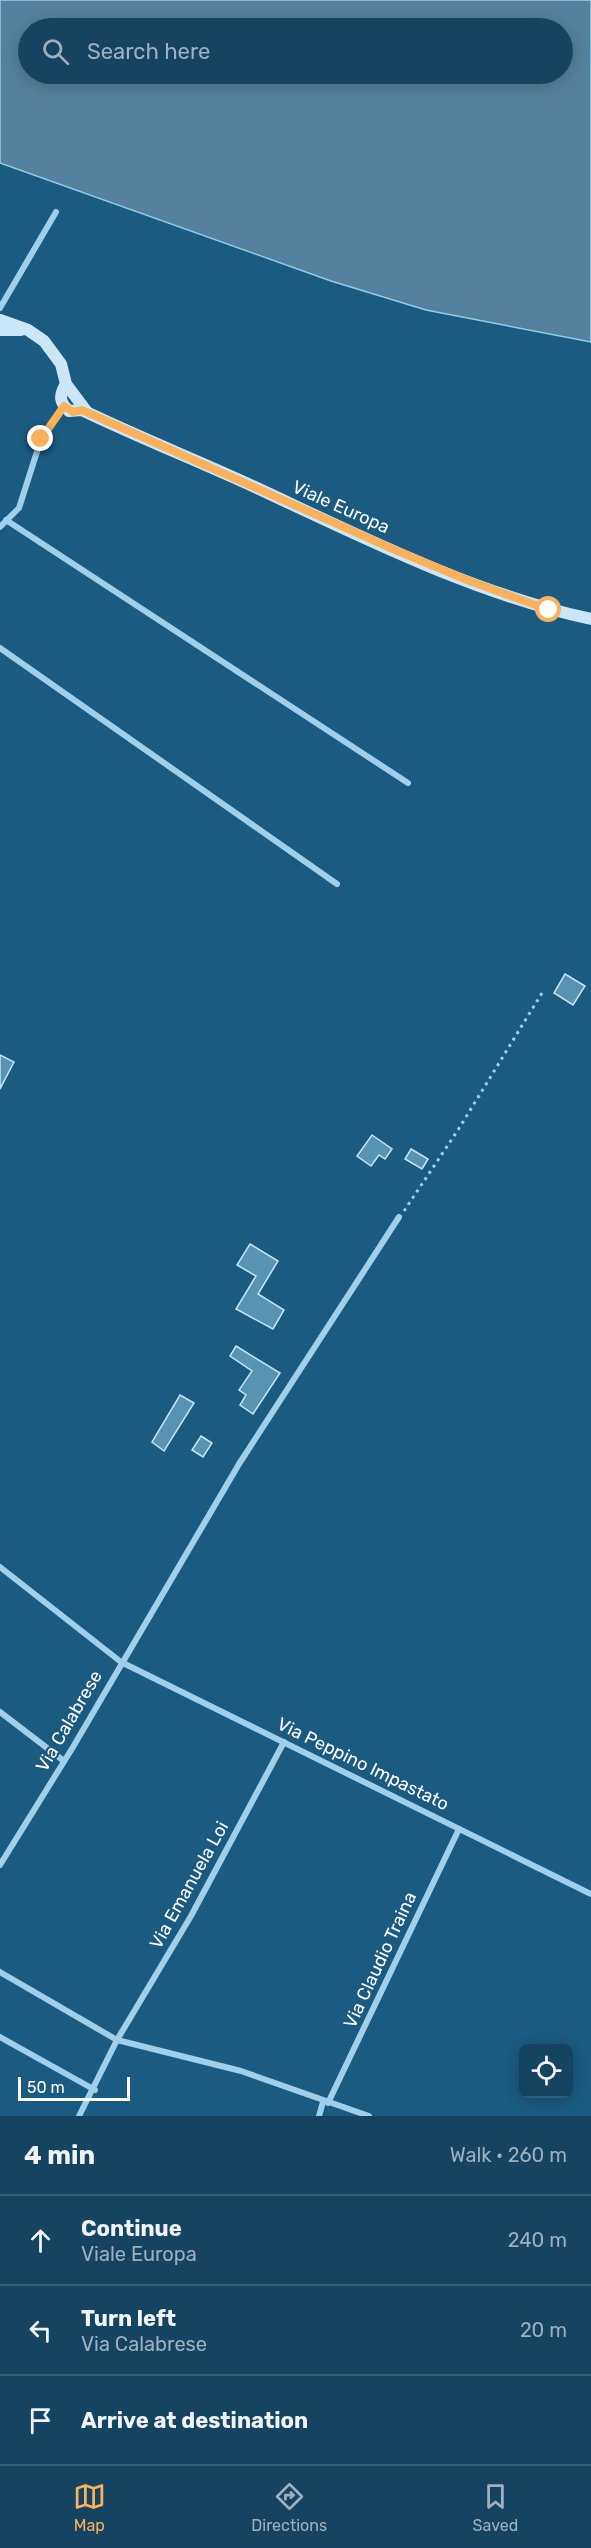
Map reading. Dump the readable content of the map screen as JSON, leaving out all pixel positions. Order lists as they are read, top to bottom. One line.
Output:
{"streets":{"street":["Viale Europa","Via Calabrese","Via Peppino Impastato","Via Emanuela Loi","Via Claudio Traina"]},"crossings":[["Via Calabrese","Via Peppino Impastato"],["Via Peppino Impastato","Via Emanuela Loi"],["Via Peppino Impastato","Via Claudio Traina"]],"scale_bar":"50 m","page":{"search":"Search here","scale":"50 m","heading":["4 min","Walk · 260 m"],"list":[["Continue","Viale Europa","240 m"],["Turn left","Via Calabrese","20 m"],"Arrive at destination"],"nav":["Map","Directions","Saved"]}}
